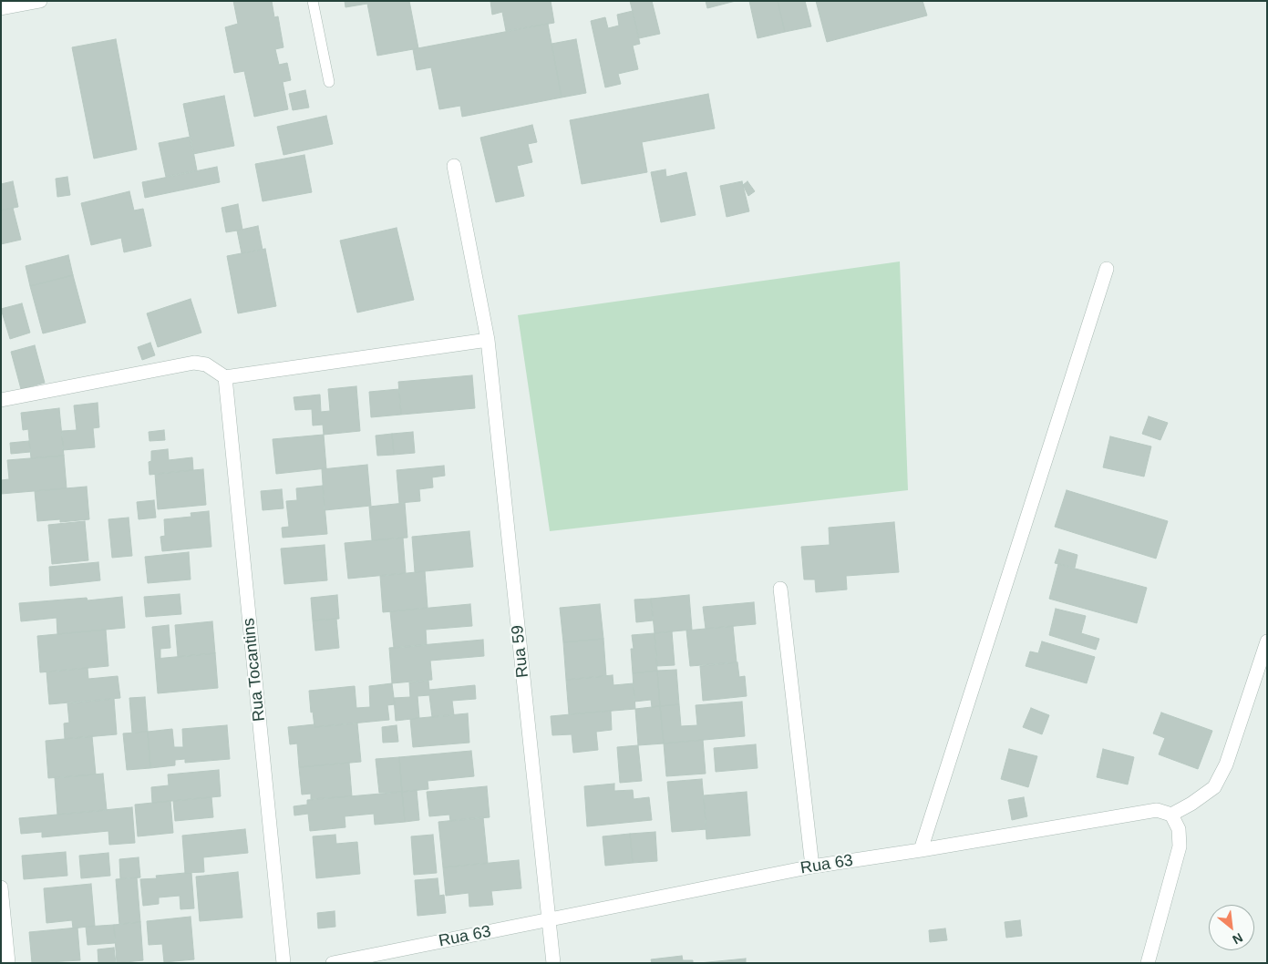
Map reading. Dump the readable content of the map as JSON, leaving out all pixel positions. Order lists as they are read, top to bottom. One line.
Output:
{"streets":{"street":["Rua 59","Rua Tocantins","Rua 63"]},"crossings":[["Rua 59","Rua 63"]],"north":"bottom right"}
